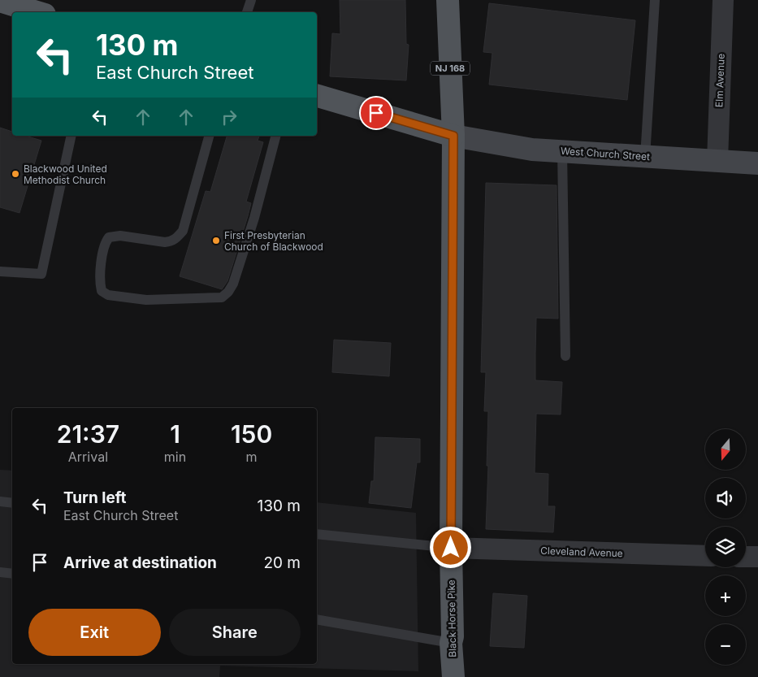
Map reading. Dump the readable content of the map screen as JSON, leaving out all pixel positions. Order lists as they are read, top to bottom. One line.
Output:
{"streets":{"main road":["NJ 168","West Church Street","Black Horse Pike"],"street":["Elm Avenue","Cleveland Avenue"]},"crossings":[["Elm Avenue","West Church Street"],["West Church Street","Black Horse Pike"],["Cleveland Avenue","Black Horse Pike"]],"places":["Blackwood United Methodist Church","First Presbyterian Church of Blackwood"],"north":"bottom","page":{"turn":["130 m","East Church Street"],"eta":["21:37","Arrival","1","min","150","m"],"map_buttons":["+","−"],"list":[{"name":"Turn left","note":"East Church Street","value":"130 m"},{"name":"Arrive at destination","value":"20 m"}],"buttons":["Exit","Share"]}}
